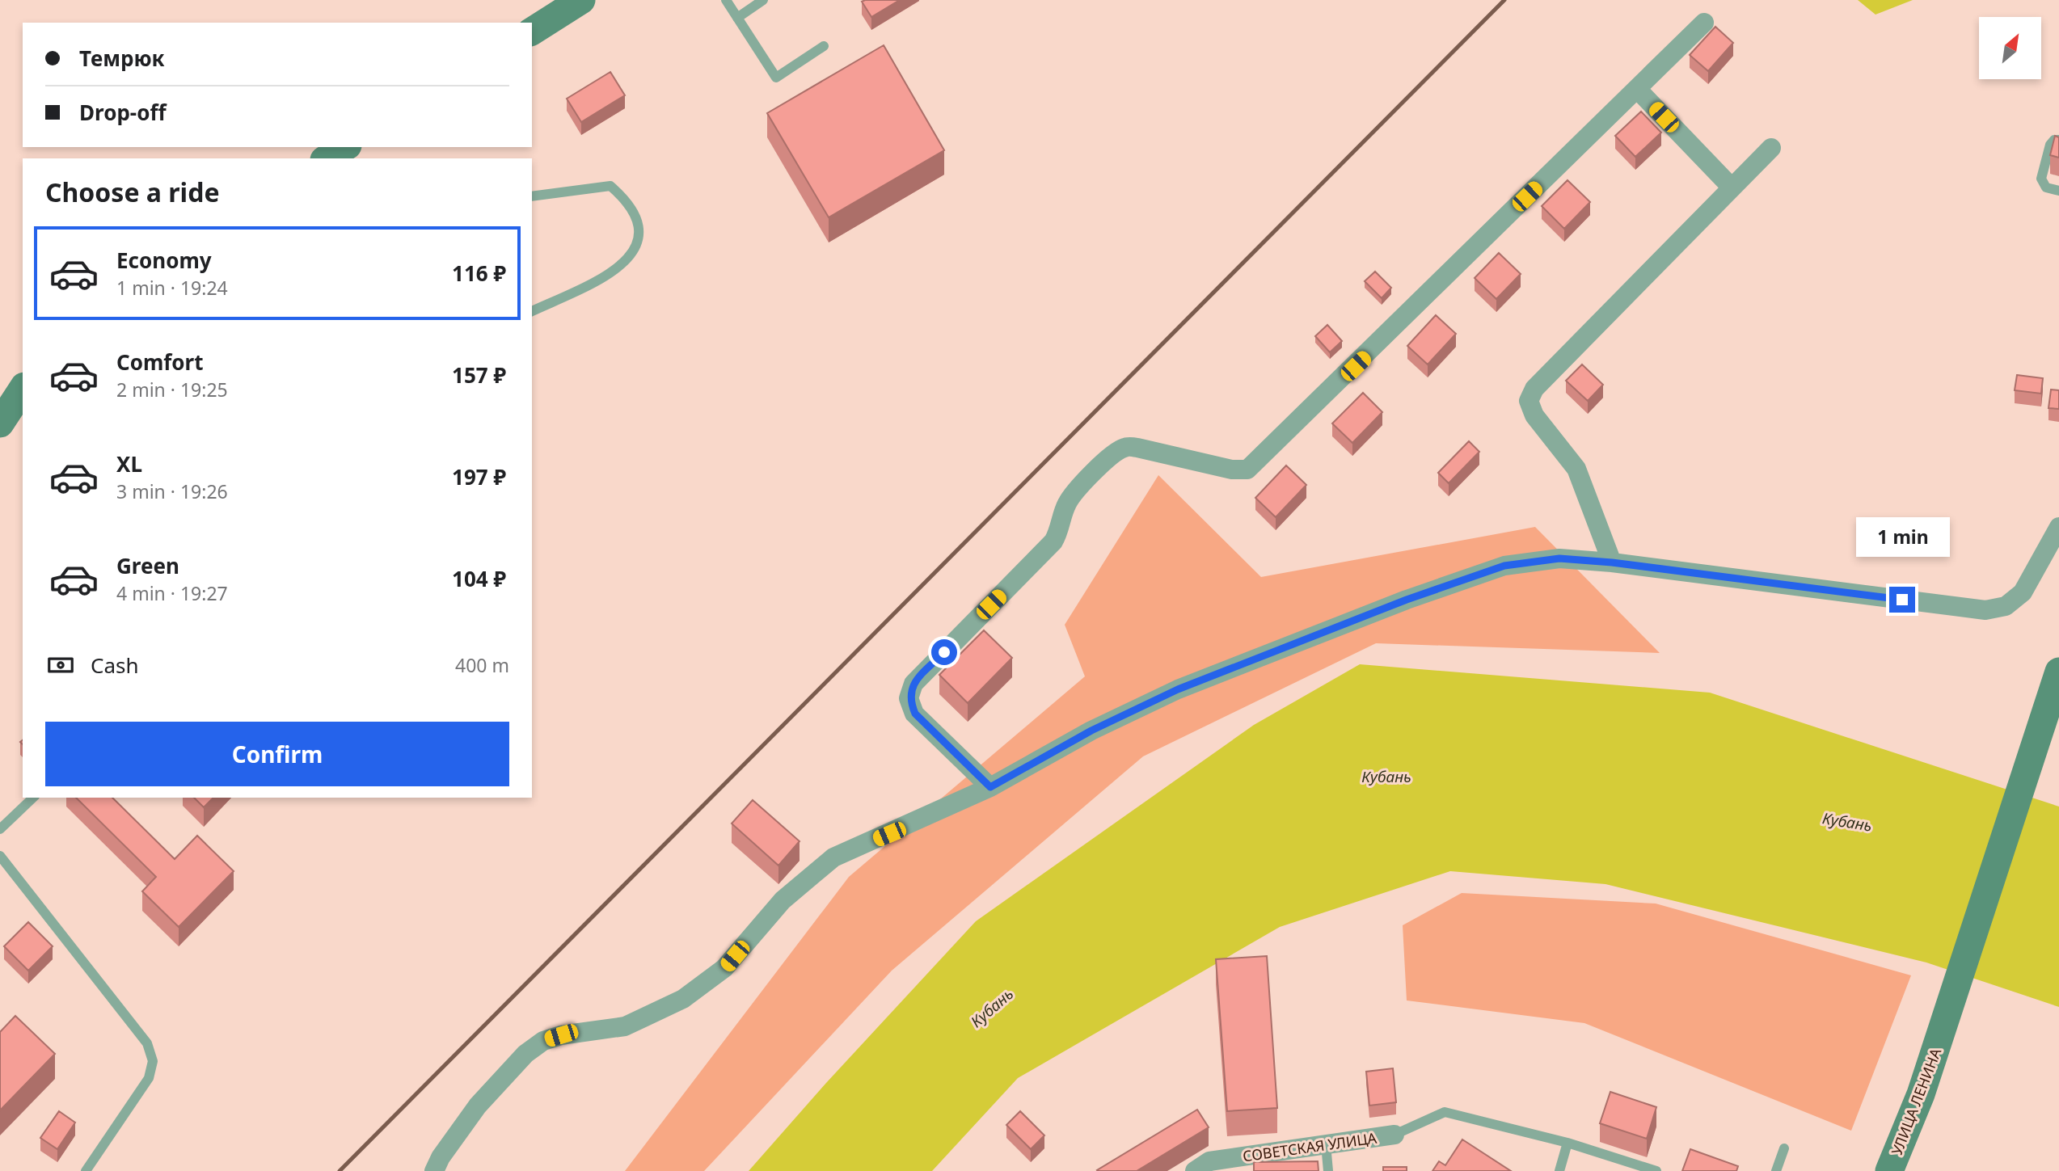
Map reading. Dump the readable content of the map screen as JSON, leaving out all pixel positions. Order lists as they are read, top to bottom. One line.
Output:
{"streets":{"main road":["УЛИЦА ЛЕНИНА"],"street":["СОВЕТСКАЯ УЛИЦА"]},"water":["Кубань"],"north":"top right","page":{"banner":["Темрюк","Drop-off"],"heading":"Choose a ride","list":[{"name":"Economy","note":"1 min · 19:24","value":"116 ₽"},{"name":"Comfort","note":"2 min · 19:25","value":"157 ₽"},{"name":"XL","note":"3 min · 19:26","value":"197 ₽"},{"name":"Green","note":"4 min · 19:27","value":"104 ₽"}],"bubble":"1 min","pay":["Cash","400 m"],"buttons":"Confirm"}}
